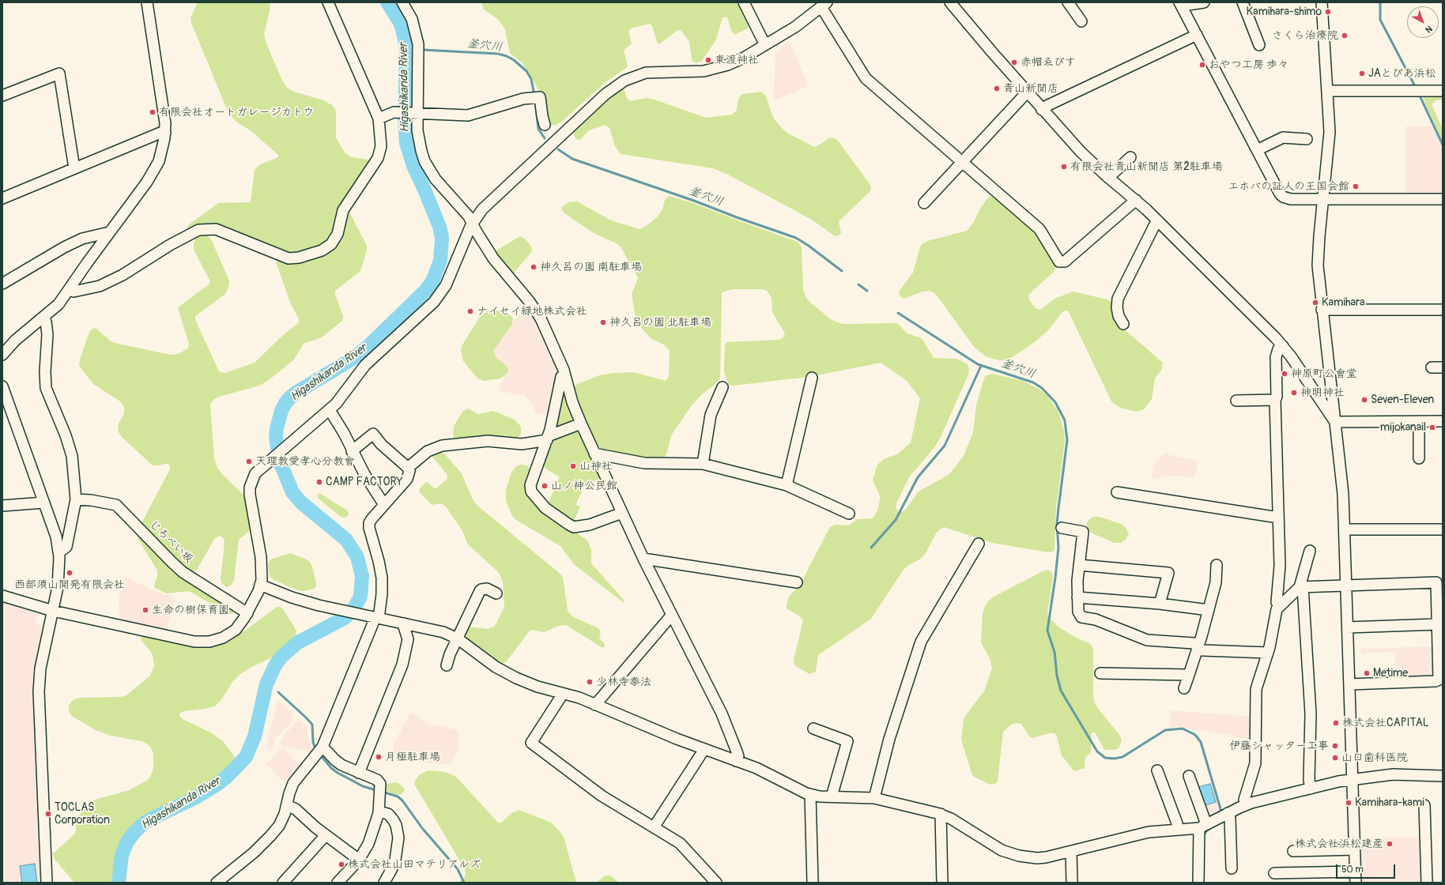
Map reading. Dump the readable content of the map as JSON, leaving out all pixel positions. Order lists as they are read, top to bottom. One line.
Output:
{"streets":{"street":["じろべい坂"]},"water":["釜穴川","Higashikanda River"],"places":["Kamihara-shimo","さくら治療院","東渡神社","赤帽ゑびす","おやつ工房 歩々","JAとぴあ浜松","青山新聞店","有限会社オートガレージカトウ","有限会社青山新聞店 第2駐車場","エホバの証人の王国会館","神久呂の園 南駐車場","Kamihara","ナイセイ緑地株式会社","神久呂の園 北駐車場","神原町公會堂","神明神社","Seven-Eleven","mijokanail","天理教愛孝心分教會","山神社","CAMP FACTORY","山ノ神公民館","西部須山開発有限会社","生命の樹保育園","Metime","少林寺拳法","株式会社CAPITAL","伊藤シャッター工事","月極駐車場","山口歯科医院","Kamihara-kami","TOCLAS Corporation","株式会社浜松建産","株式会社山田マテリアルズ"],"scale_bar":"50 m","north":"bottom right"}
